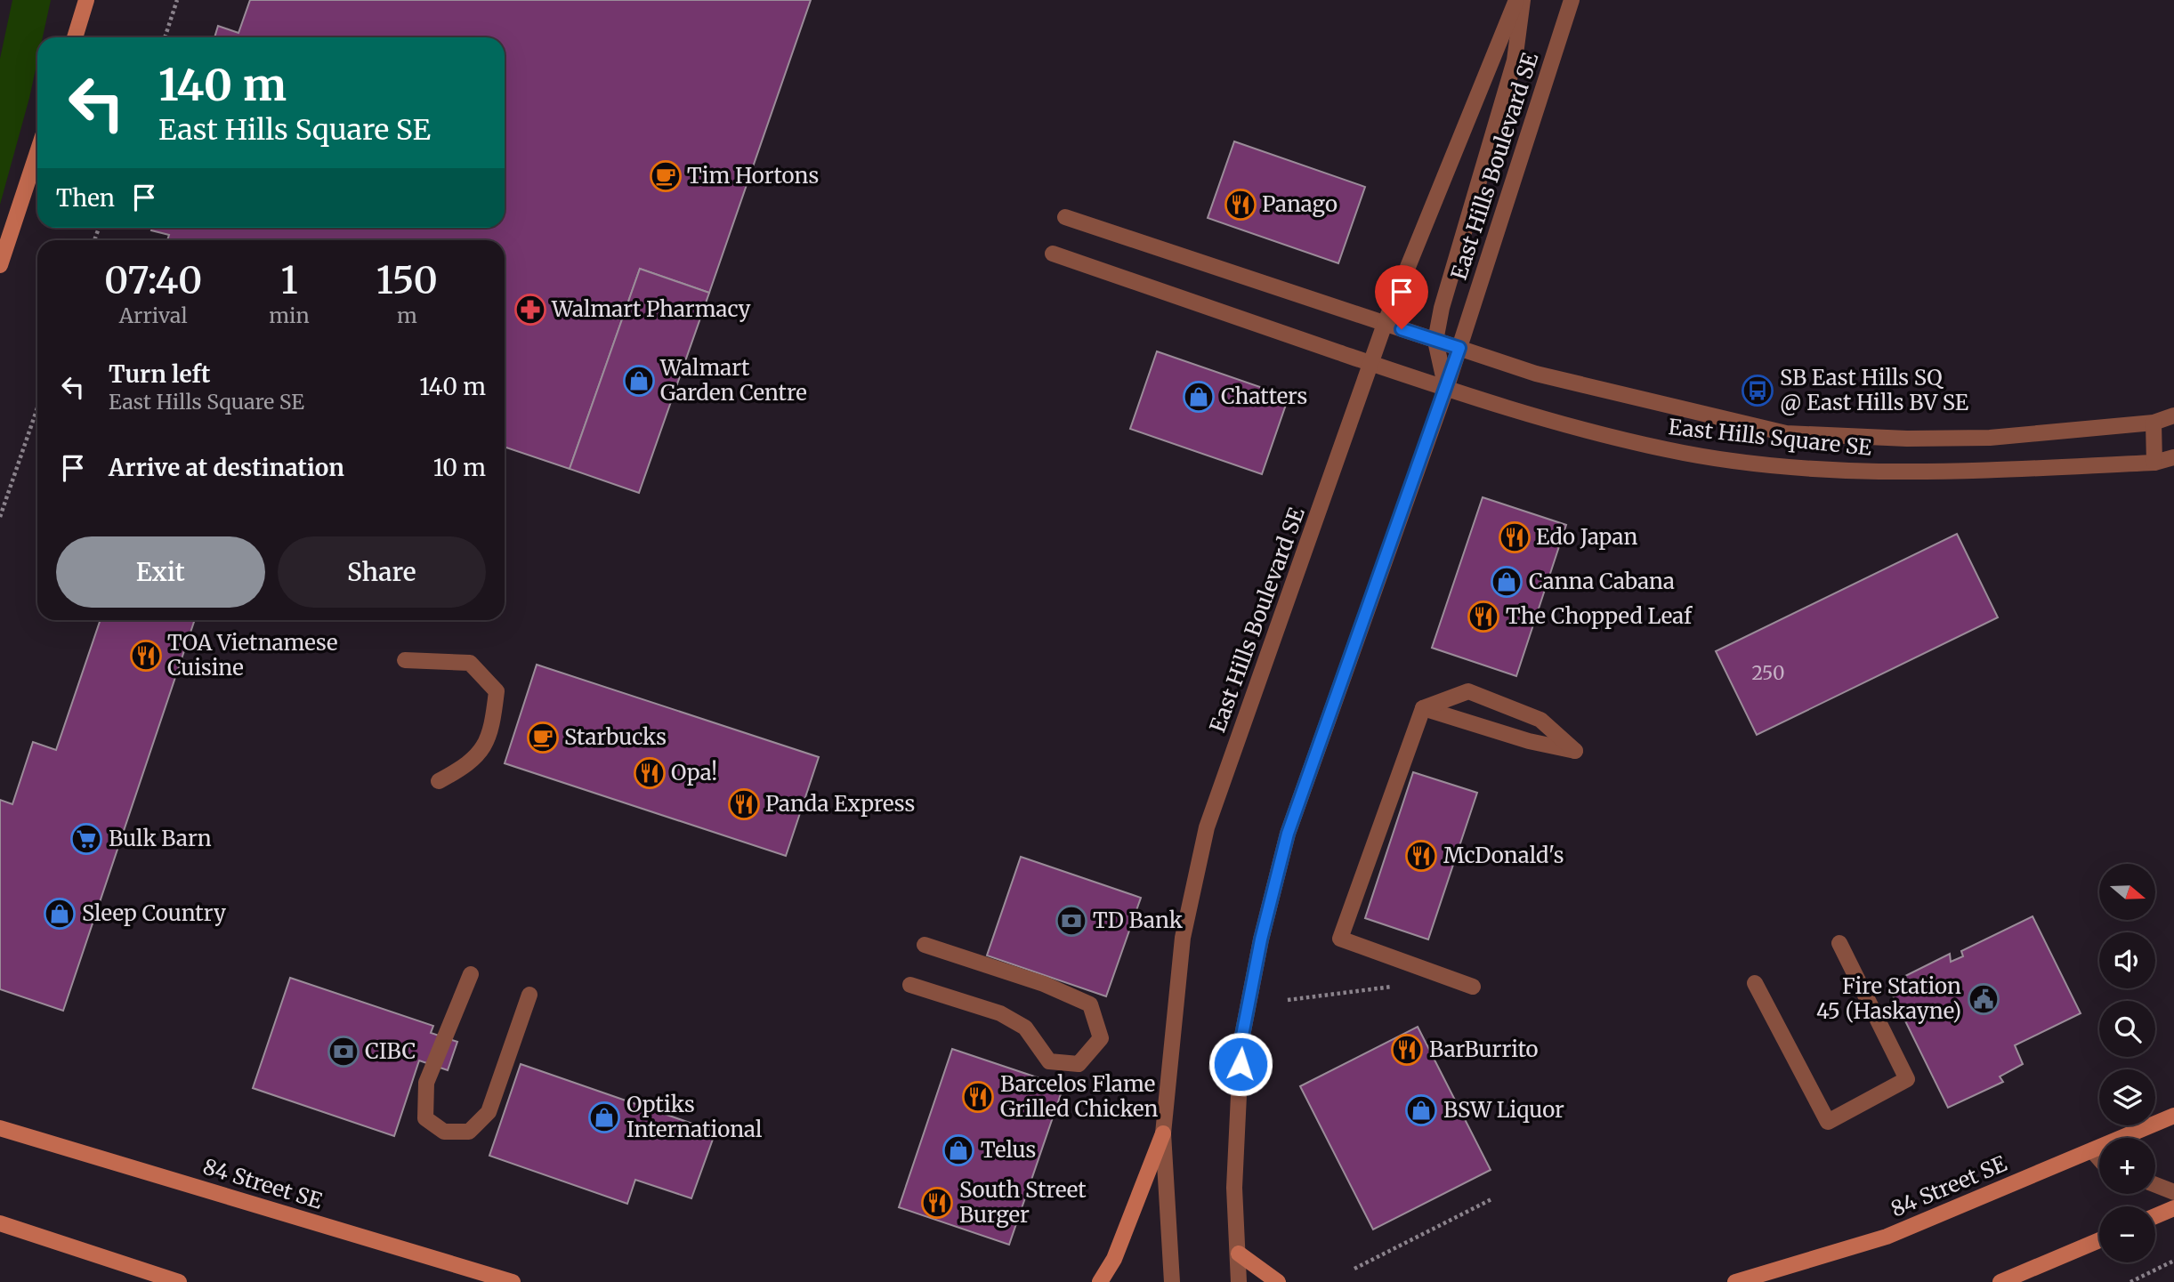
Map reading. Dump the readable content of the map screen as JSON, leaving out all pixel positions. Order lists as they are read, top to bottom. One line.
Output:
{"streets":{"street":["84 Street SE"],"lane":["East Hills Boulevard SE","East Hills Square SE"]},"crossings":[["East Hills Boulevard SE","East Hills Square SE"]],"places":{"cafe":["Tim Hortons","Starbucks"],"restaurant":["Panago","Edo Japan","The Chopped Leaf","TOA Vietnamese Cuisine","Opa!","Panda Express","McDonald's","BarBurrito","Barcelos Flame Grilled Chicken","South Street Burger"],"pharmacy":["Walmart Pharmacy"],"shop":["Walmart Garden Centre","Chatters","Canna Cabana","Sleep Country","BSW Liquor","Optiks International","Telus"],"bus stop":["SB East Hills SQ @ East Hills BV SE"],"supermarket":["Bulk Barn"],"bank":["TD Bank","CIBC"],"public building":["Fire Station 45 (Haskayne)"]},"house_numbers":["250"],"north":"right","page":{"turn":["140 m","East Hills Square SE"],"then":"Then","eta":["07:40","Arrival","1","min","150","m"],"list":[{"name":"Turn left","note":"East Hills Square SE","value":"140 m"},{"name":"Arrive at destination","value":"10 m"}],"buttons":["Exit","Share"],"map_buttons":["+","−"]}}
